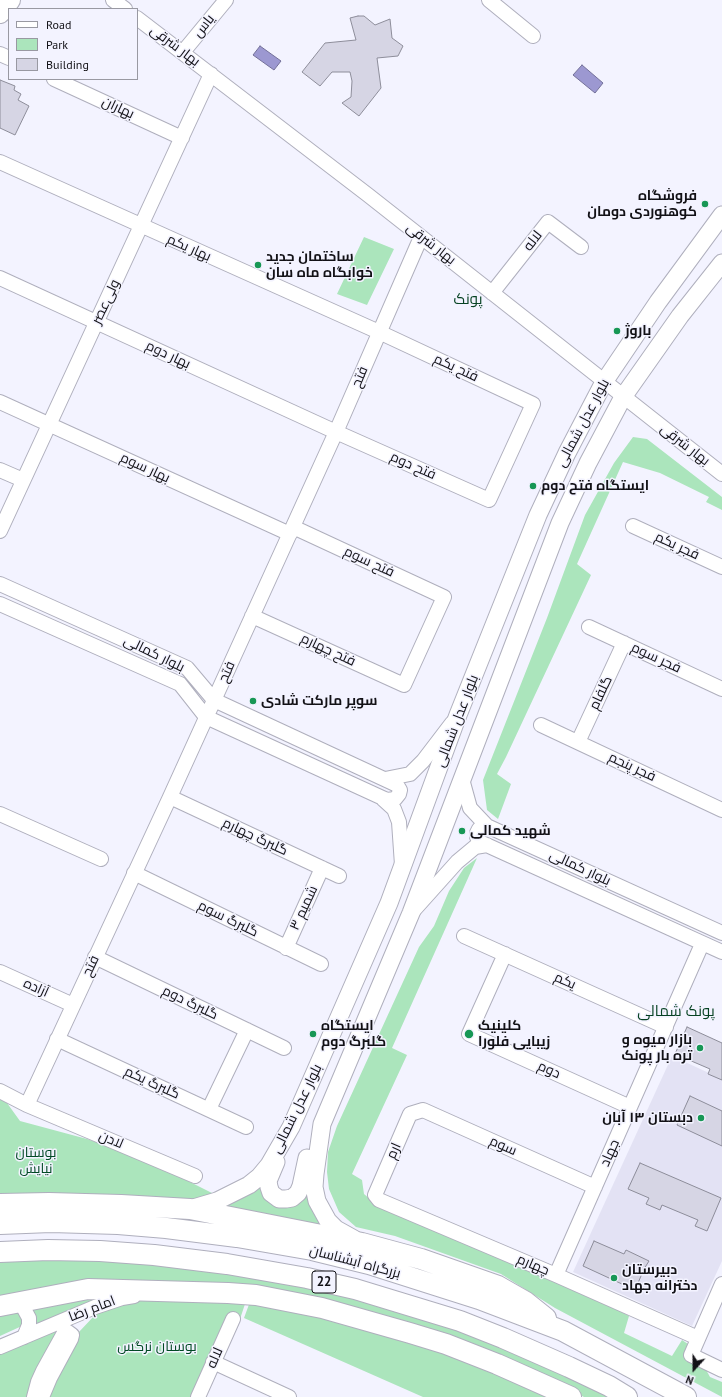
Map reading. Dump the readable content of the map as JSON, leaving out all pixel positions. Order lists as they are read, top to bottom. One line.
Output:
{"streets":{"highway":["بزرگراه آبشناسان","22"],"main road":["بلوار عدل شمالی"],"street":["یاس","بهار شرقی","بهاران","لاله","بهار یکم","ولی‌عصر","بهار دوم","فتح یکم","فتح","فتح دوم","بهار سوم","فجر یکم","فتح سوم","فتح چهارم","بلوار کمالی","فجر سوم","گلفام","فجر پنجم","گلبرگ چهارم","شمیم ۳","گلبرگ سوم","یکم","آزاده","گلبرگ دوم","دوم","گلبرگ یکم","لادن","سوم","ارم","جهاد","چهارم","امام رضا"]},"crossings":[["یاس","بهار شرقی"],["بهار شرقی","لاله"],["بهار شرقی","ولی‌عصر"],["بهار شرقی","فتح"],["بهار شرقی","بلوار عدل شمالی"],["بهاران","ولی‌عصر"],["بهار یکم","ولی‌عصر"],["بهار یکم","فتح یکم"],["بهار یکم","فتح"],["ولی‌عصر","بهار دوم"],["ولی‌عصر","بهار سوم"],["بهار دوم","فتح"],["بهار دوم","فتح دوم"],["فتح یکم","فتح"],["فتح یکم","فتح دوم"],["فتح","فتح دوم"],["فتح","بهار سوم"],["فتح","فتح سوم"],["فتح","فتح چهارم"],["فتح","بلوار کمالی"],["فتح","گلبرگ چهارم"],["فتح","گلبرگ سوم"],["فتح","آزاده"],["فتح","گلبرگ دوم"],["فتح","گلبرگ یکم"],["فتح","لادن"],["بلوار عدل شمالی","بلوار کمالی"],["بهار سوم","فتح سوم"],["فتح سوم","فتح چهارم"],["بلوار کمالی","جهاد"],["فجر سوم","گلفام"],["گلفام","فجر پنجم"],["گلبرگ چهارم","شمیم ۳"],["شمیم ۳","گلبرگ سوم"],["یکم","دوم"],["یکم","جهاد"],["دوم","جهاد"],["سوم","ارم"],["سوم","جهاد"],["ارم","چهارم"],["جهاد","چهارم"]],"districts":["پونک","پونک شمالی"],"parks":["بوستان نیایش","بوستان نرگس"],"places":["فروشگاه کوهنوردی دومان","ساختمان جدید خوابگاه ماه سان","باروژ","ایستگاه فتح دوم","سوپر مارکت شادی","شهید کمالی","ایستگاه گلبرگ دوم","کلینیک زیبایی فلورا","بازار ميوه و تره بار پونک","دبستان ۱۳ آبان","دبیرستان دخترانه جهاد"],"legend":["Road","Park","Building"],"north":"bottom"}
